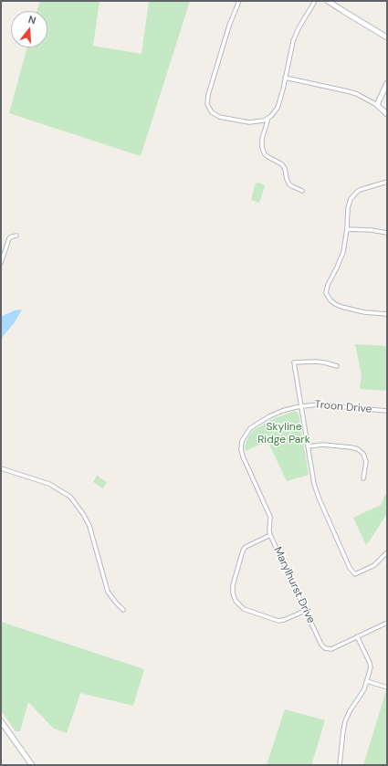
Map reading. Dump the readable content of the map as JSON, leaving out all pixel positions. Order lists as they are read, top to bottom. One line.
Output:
{"streets":{"street":["Troon Drive","Marylhurst Drive"]},"crossings":[["Troon Drive","Marylhurst Drive"]],"parks":["Skyline Ridge Park"],"north":"top"}
